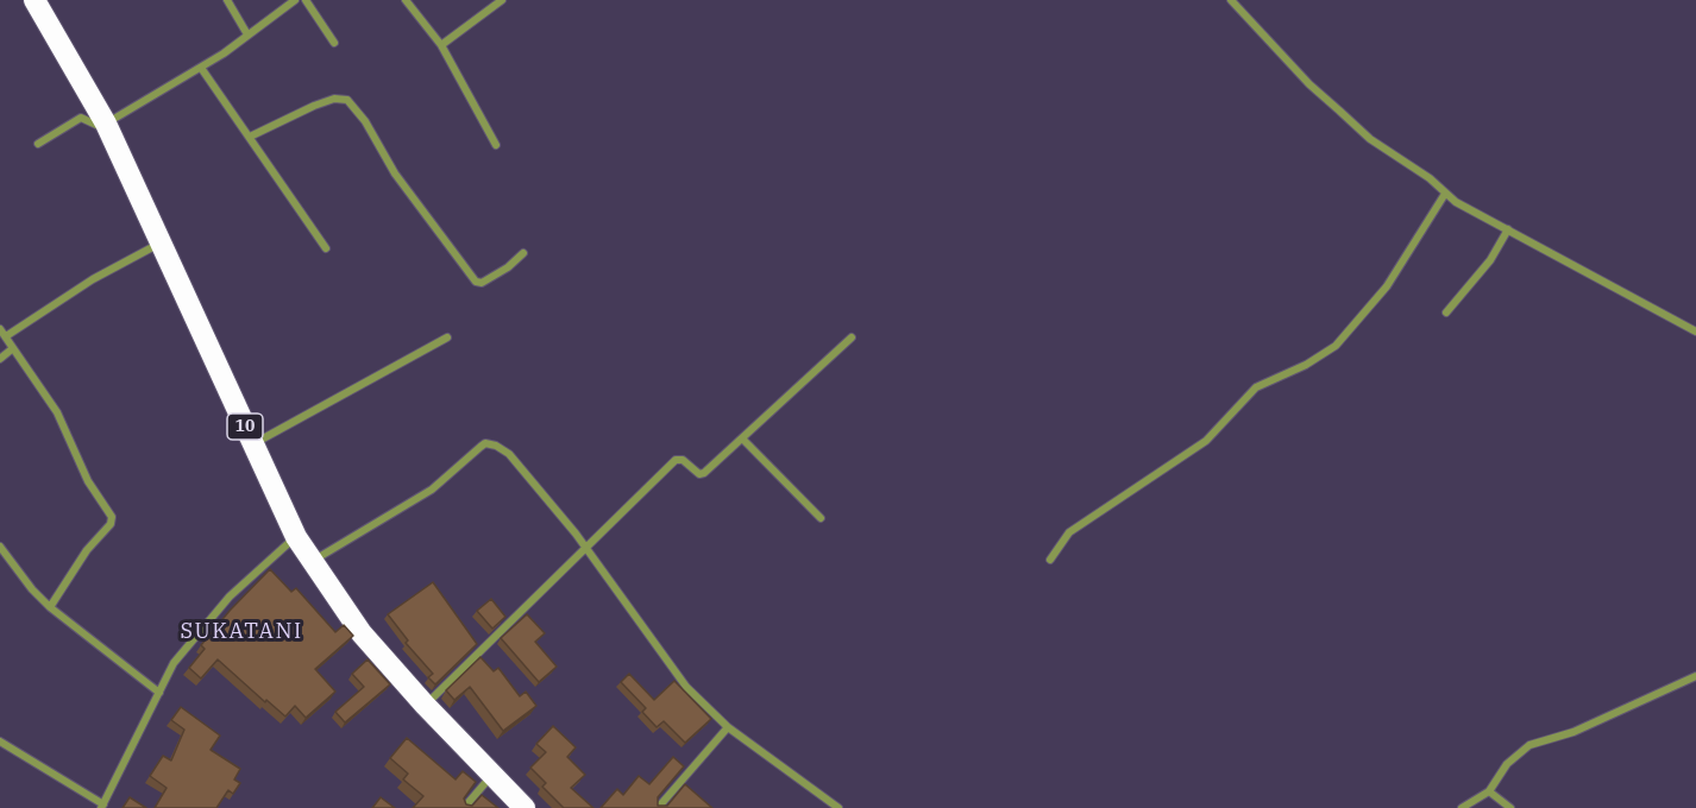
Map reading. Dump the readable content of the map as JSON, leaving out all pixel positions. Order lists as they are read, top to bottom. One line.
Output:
{"streets":{"highway":["10"]},"districts":["SUKATANI"]}
